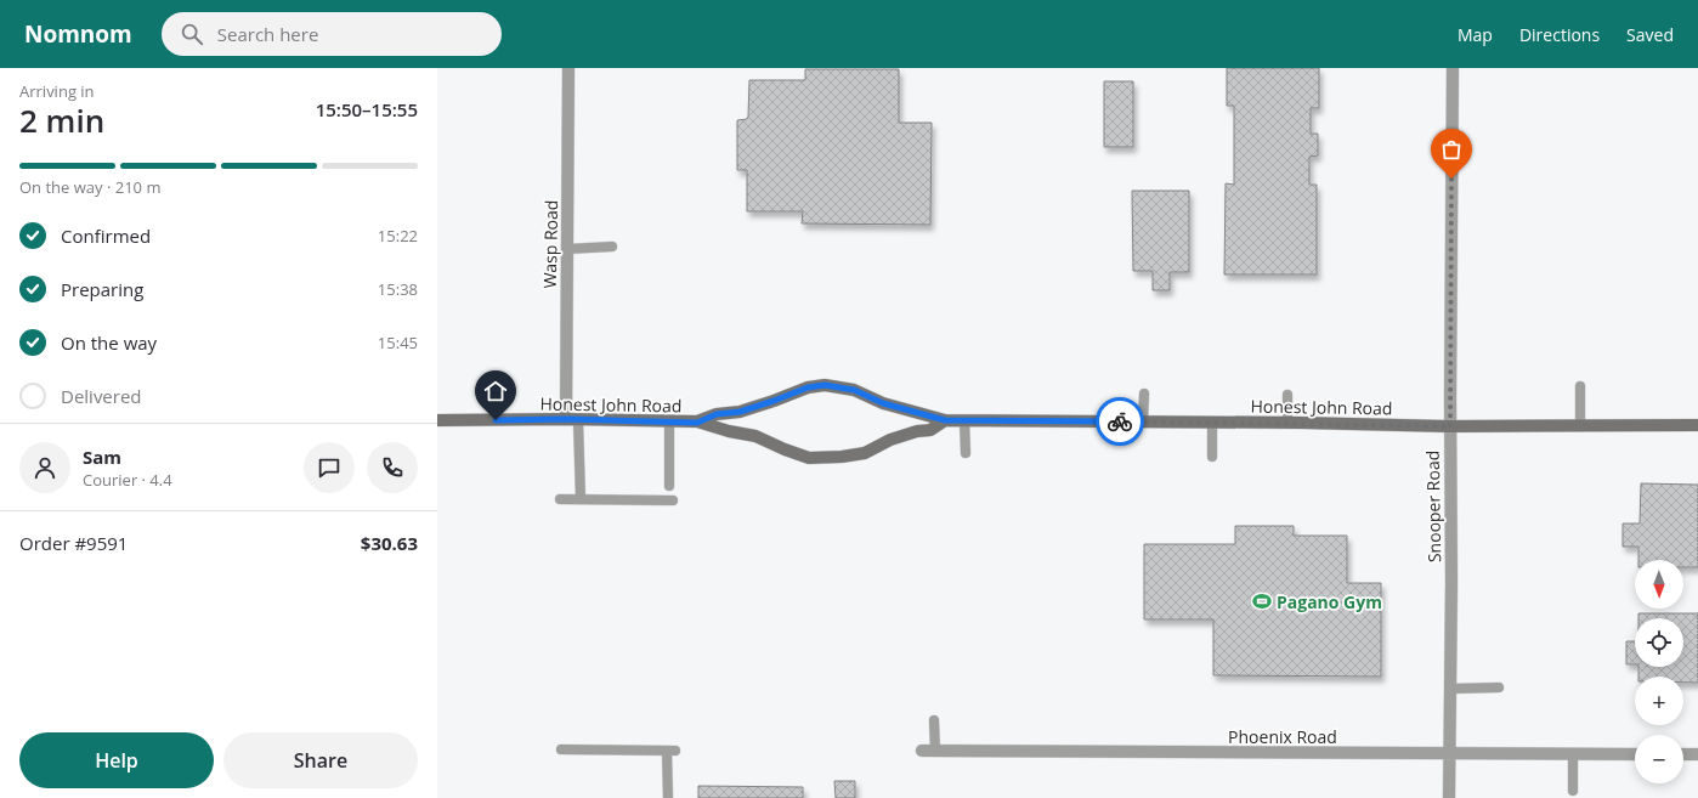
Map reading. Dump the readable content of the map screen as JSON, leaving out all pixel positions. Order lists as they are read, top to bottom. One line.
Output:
{"streets":{"street":["Wasp Road","Honest John Road","Snooper Road","Phoenix Road"]},"crossings":[["Wasp Road","Honest John Road"],["Honest John Road","Snooper Road"],["Snooper Road","Phoenix Road"]],"places":{"sports":["Pagano Gym"]},"north":"bottom","page":{"header":"Nomnom","search":"Search here","nav":["Map","Directions","Saved"],"heading":["2 min","Arriving in","15:50–15:55"],"panel":["Sam","Courier · 4.4","Order #9591","$30.63"],"bar":"On the way · 210 m","list":[["Confirmed","15:22"],["Preparing","15:38"],["On the way","15:45"],"Delivered"],"map_buttons":["+","−"],"buttons":["Help","Share"]}}
